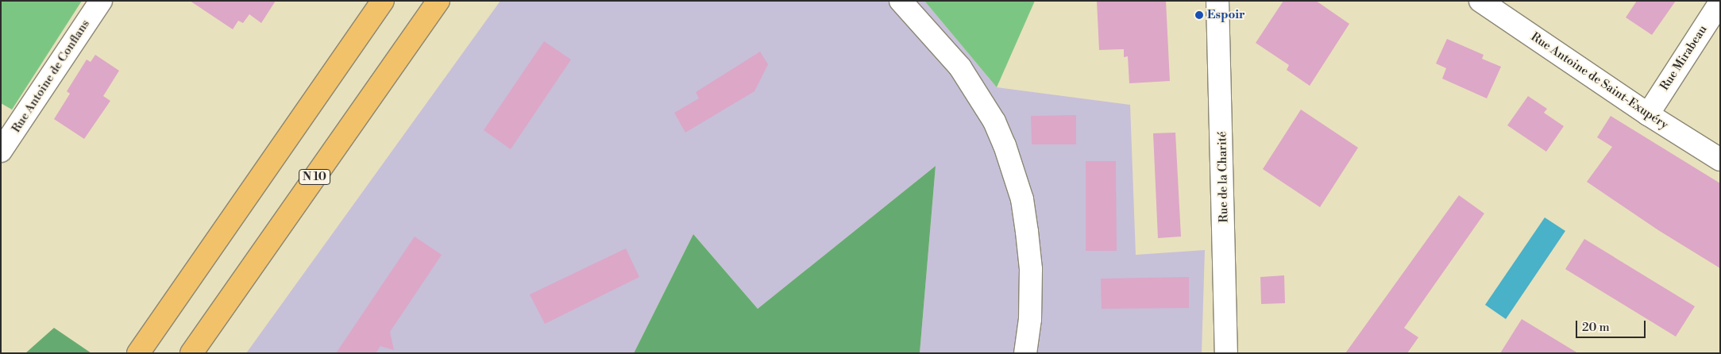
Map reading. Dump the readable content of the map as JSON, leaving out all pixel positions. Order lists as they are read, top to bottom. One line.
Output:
{"streets":{"highway":["N 10"],"street":["Rue Mirabeau","Rue Antoine de Conflans","Rue Antoine de Saint-Exupéry","Rue de la Charité"]},"crossings":[["Rue Mirabeau","Rue Antoine de Saint-Exupéry"]],"places":["Espoir"],"scale_bar":"20 m"}
